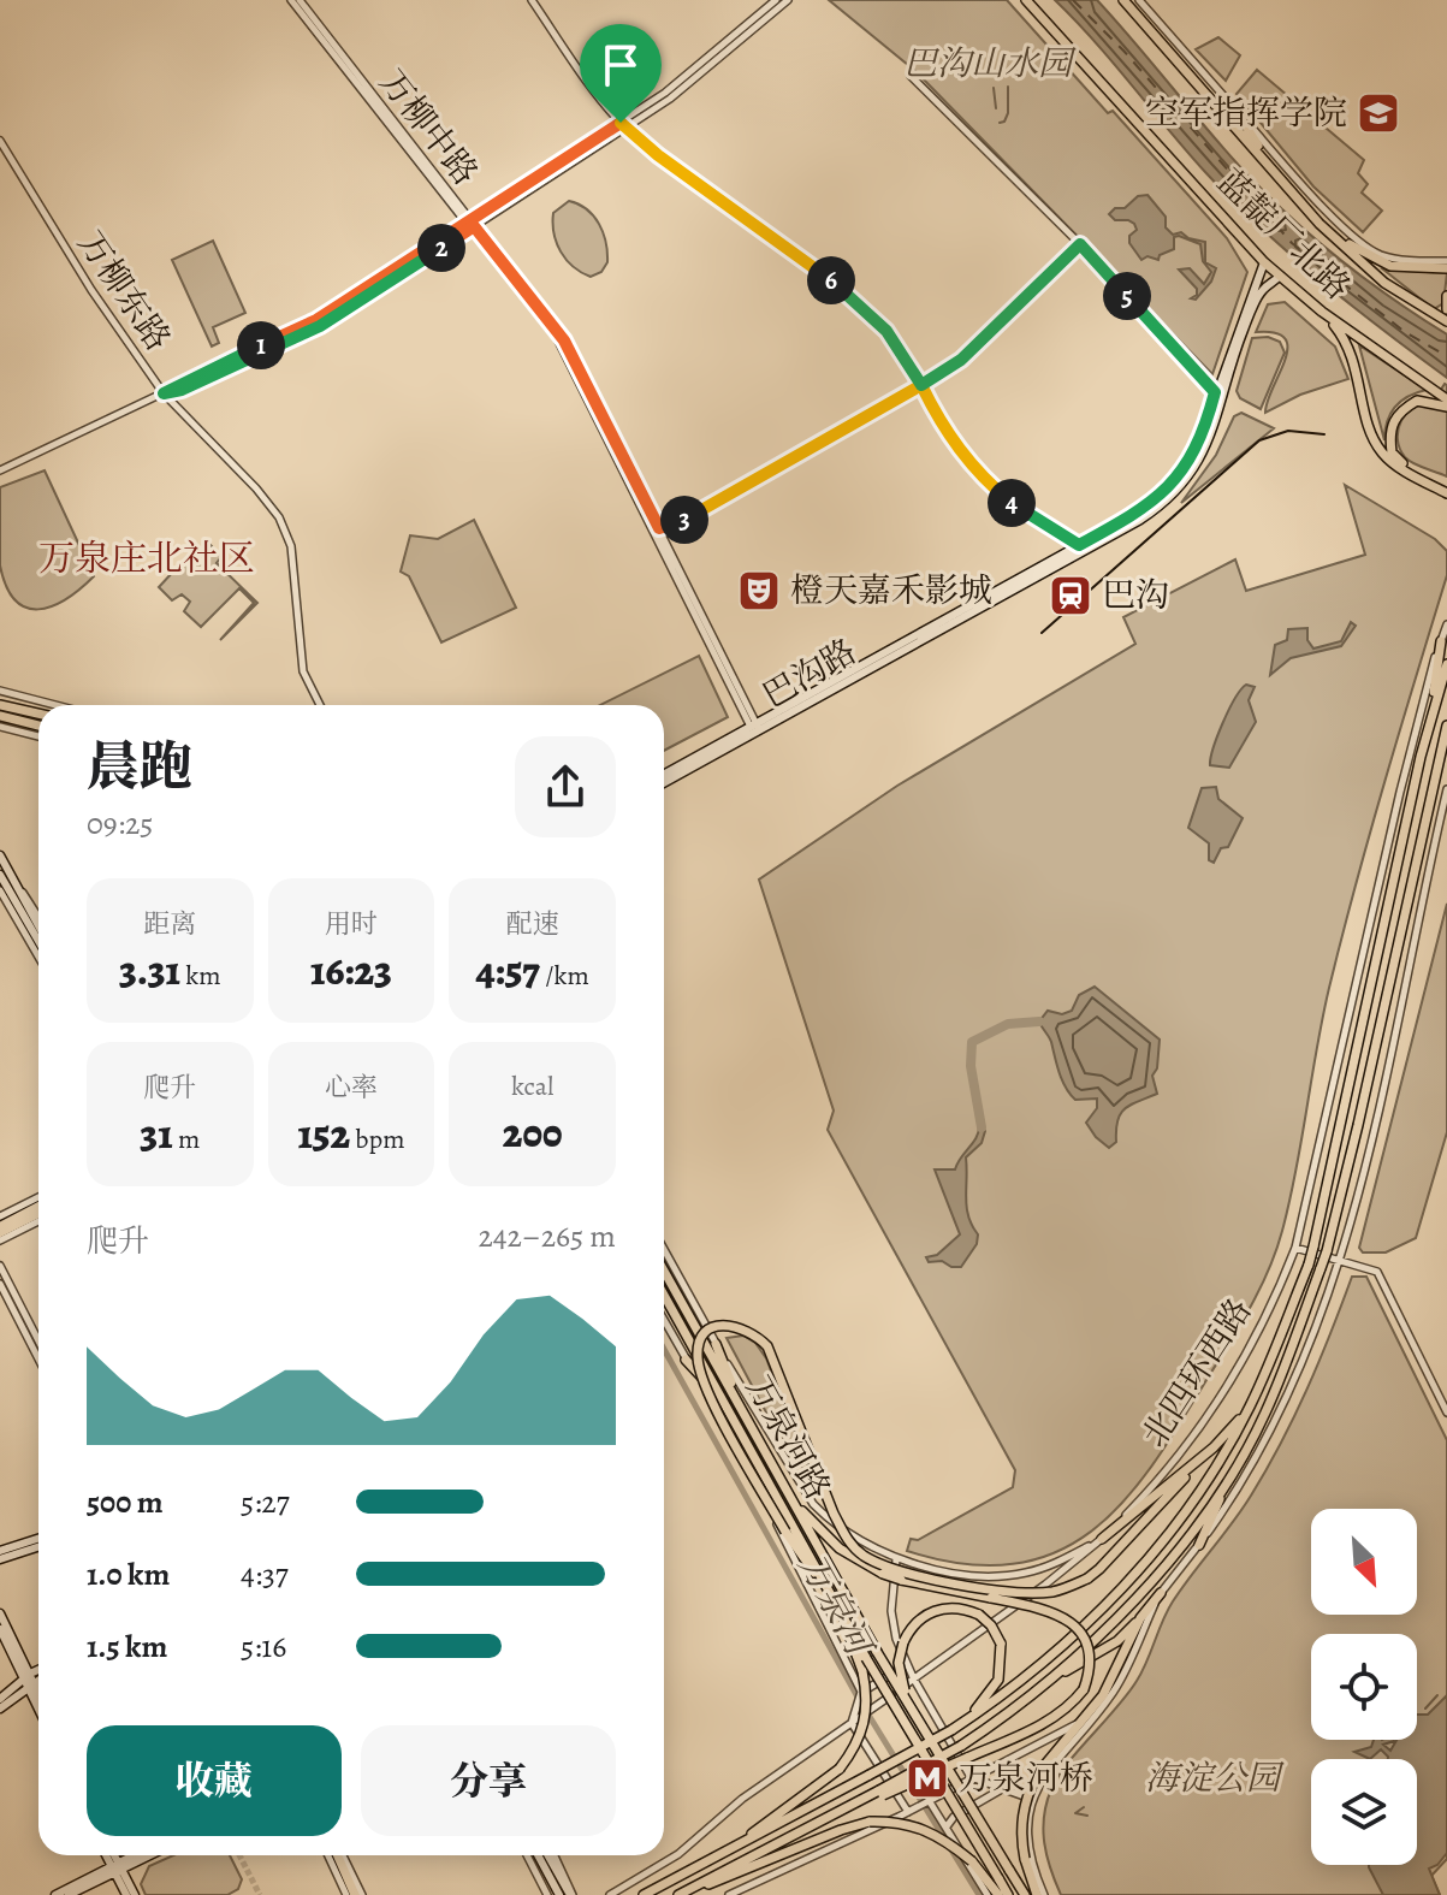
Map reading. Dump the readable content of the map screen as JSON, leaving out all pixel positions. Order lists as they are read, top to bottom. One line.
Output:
{"streets":{"highway":["蓝靛厂北路","北四环西路","万泉河路"],"main road":["巴沟路"],"street":["万柳中路","万柳东路"]},"crossings":[["万柳中路","巴沟路"],["蓝靛厂北路","巴沟路"],["北四环西路","万泉河路"]],"districts":["万泉庄北社区"],"water":["万泉河"],"parks":["巴沟山水园","海淀公园"],"places":{"school or university":["空军指挥学院"],"theatre":["橙天嘉禾影城"],"station":["巴沟"],"metro station":["万泉河桥"]},"north":"bottom right","page":{"pins":["2","6","5","1","4","3"],"heading":["晨跑","09:25"],"stats":[["距离","3.31 km"],["用时","16:23"],["配速","4:57 /km"],["爬升","31 m"],["心率","152 bpm"],["kcal","200"]],"chart":["爬升","242–265 m"],"list":[{"name":"500 m","note":"5:27"},{"name":"1.0 km","note":"4:37"},{"name":"1.5 km","note":"5:16"}],"buttons":["收藏","分享"]}}
